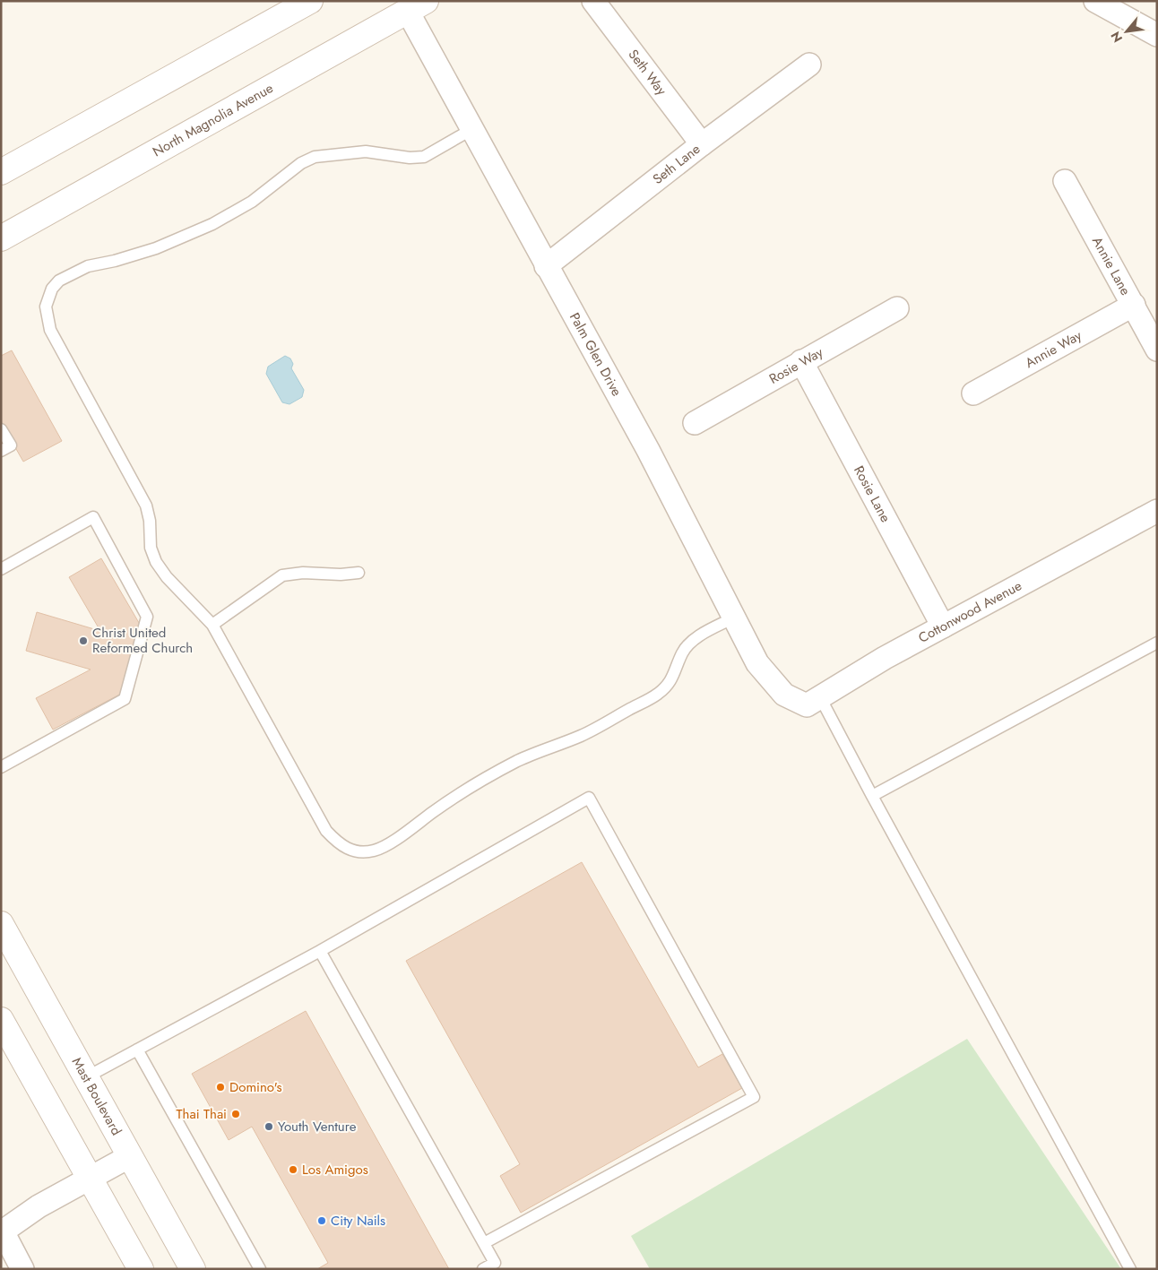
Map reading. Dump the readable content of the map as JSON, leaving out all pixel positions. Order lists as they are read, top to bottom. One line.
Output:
{"streets":{"main road":["North Magnolia Avenue","Mast Boulevard"],"street":["Seth Way","Seth Lane","Annie Lane","Annie Way","Palm Glen Drive","Rosie Way","Rosie Lane","Cottonwood Avenue"]},"crossings":[["Seth Way","Seth Lane"],["North Magnolia Avenue","Palm Glen Drive"],["Seth Lane","Palm Glen Drive"],["Annie Lane","Annie Way"],["Palm Glen Drive","Cottonwood Avenue"],["Rosie Way","Rosie Lane"],["Rosie Lane","Cottonwood Avenue"]],"places":["Christ United Reformed Church","Domino's","Thai Thai","Youth Venture","Los Amigos","City Nails"],"north":"bottom left"}
